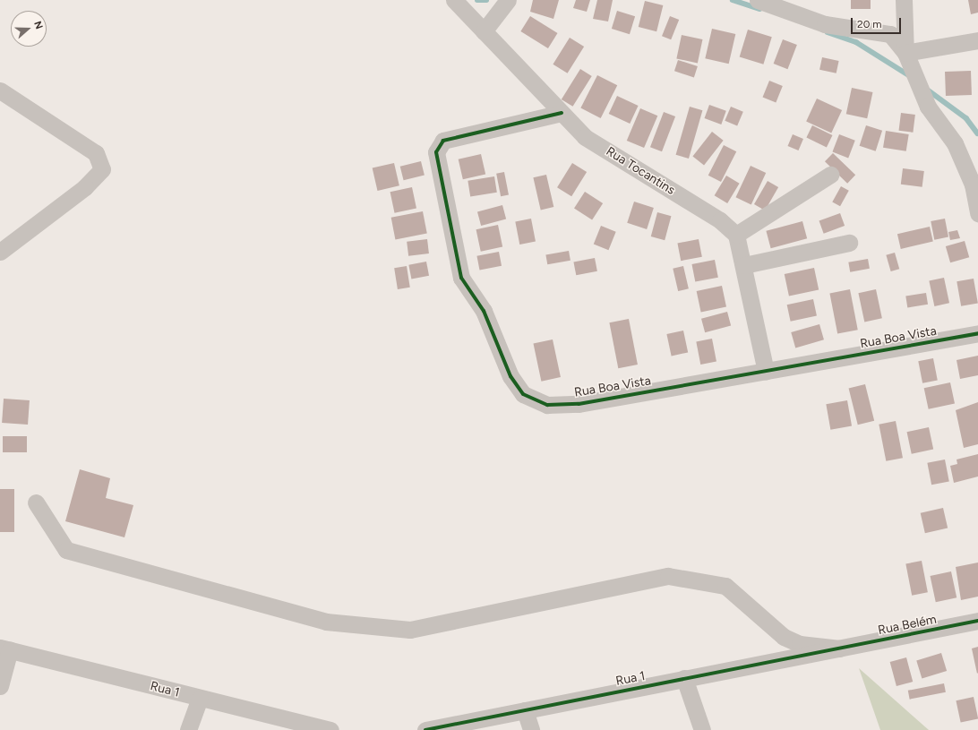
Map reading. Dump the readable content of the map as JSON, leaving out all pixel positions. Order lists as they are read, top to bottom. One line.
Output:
{"streets":{"street":["Rua Tocantins","Rua Boa Vista","Rua Belém","Rua 1"]},"crossings":[["Rua Tocantins","Rua Boa Vista"],["Rua Belém","Rua 1"]],"scale_bar":"20 m","north":"right"}
